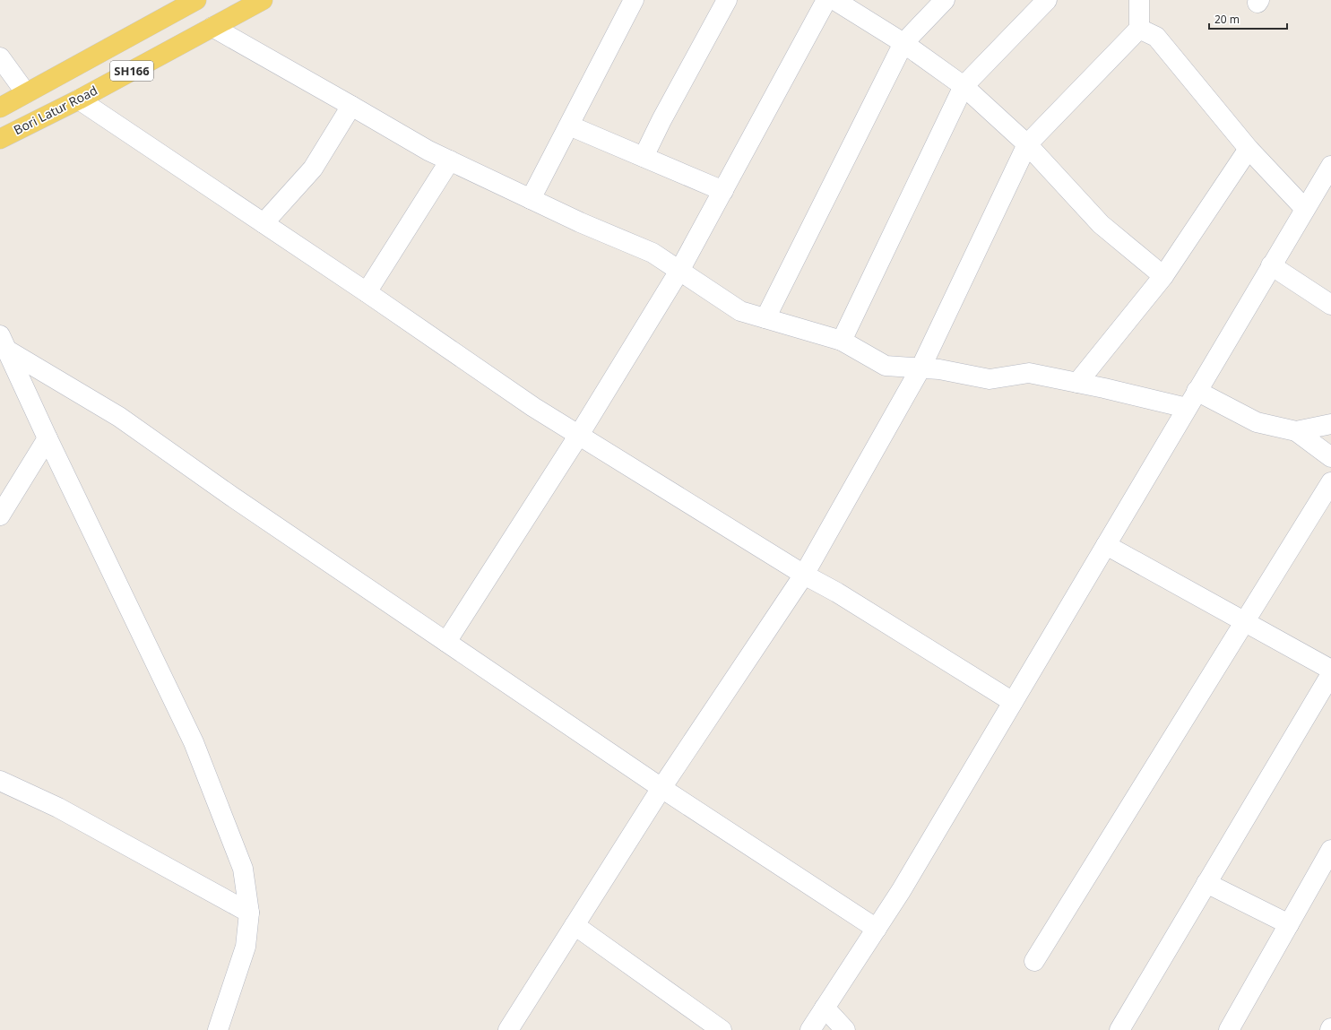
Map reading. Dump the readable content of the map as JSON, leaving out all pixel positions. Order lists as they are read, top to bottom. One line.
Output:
{"streets":{"main road":["SH166","Bori Latur Road"]},"scale_bar":"20 m"}
